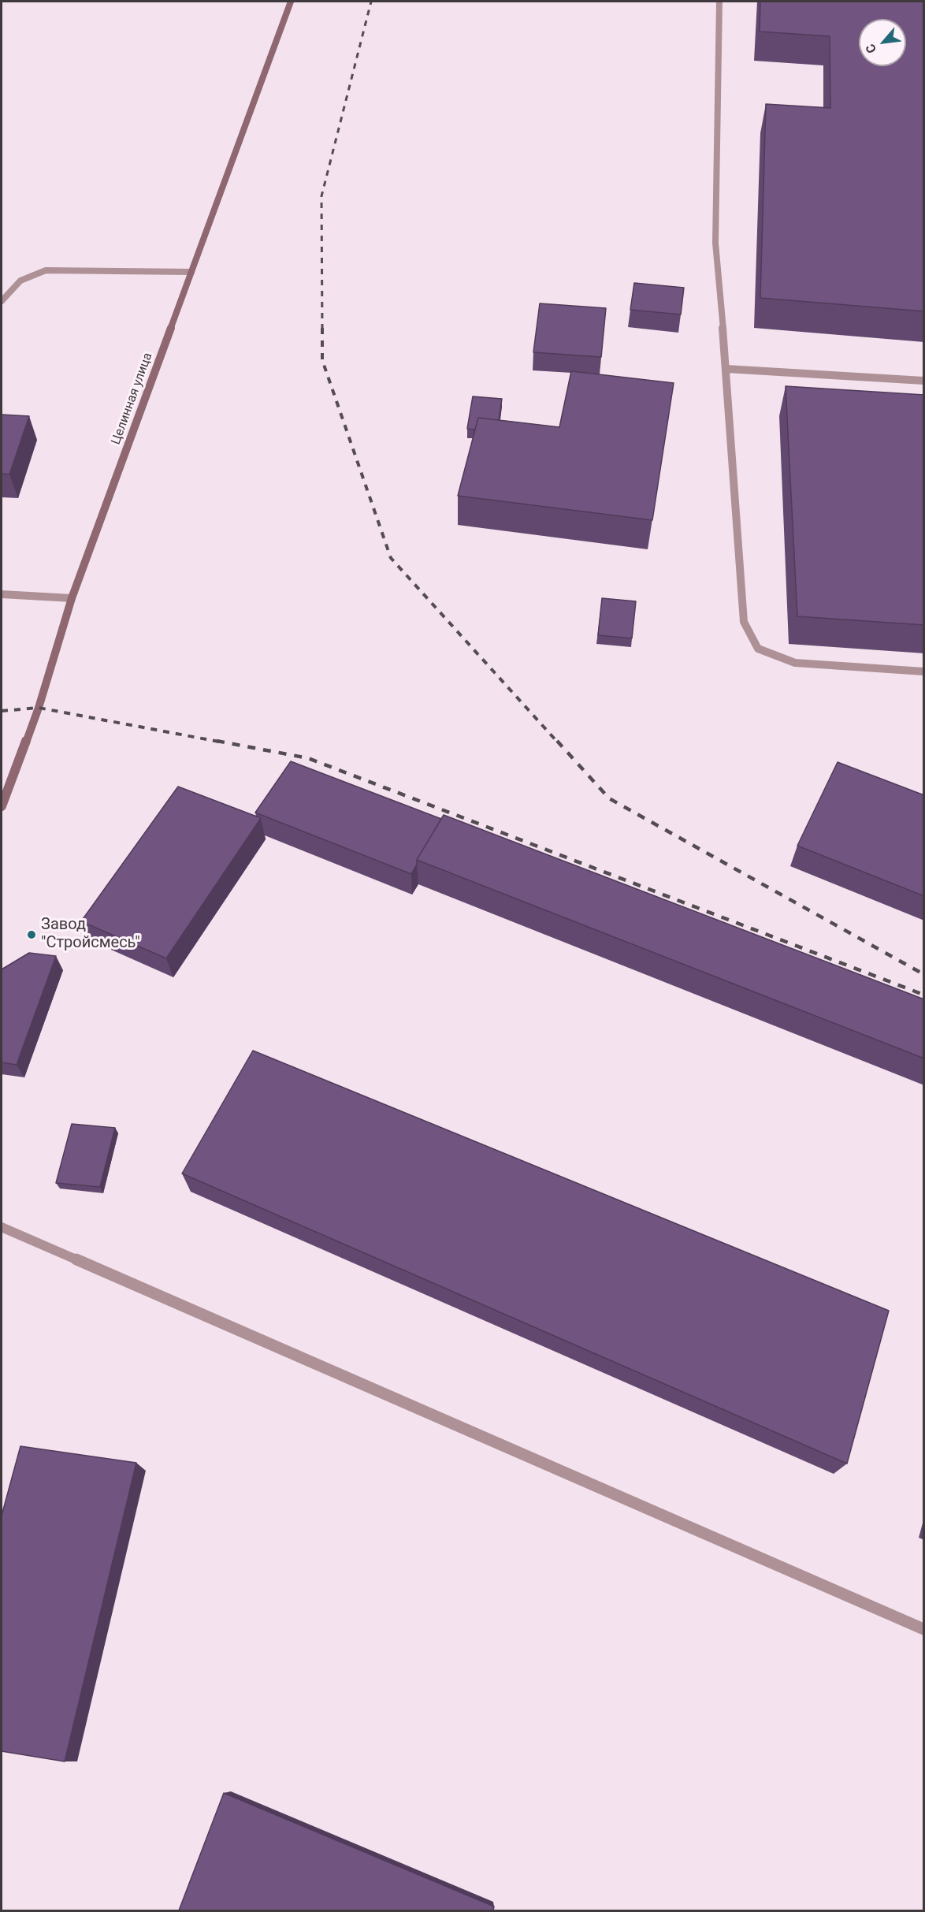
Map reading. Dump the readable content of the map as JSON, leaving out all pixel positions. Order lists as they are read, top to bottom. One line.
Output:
{"streets":{"street":["Целинная улица"]},"places":["Завод \"Стройсмесь\""],"north":"bottom left"}
